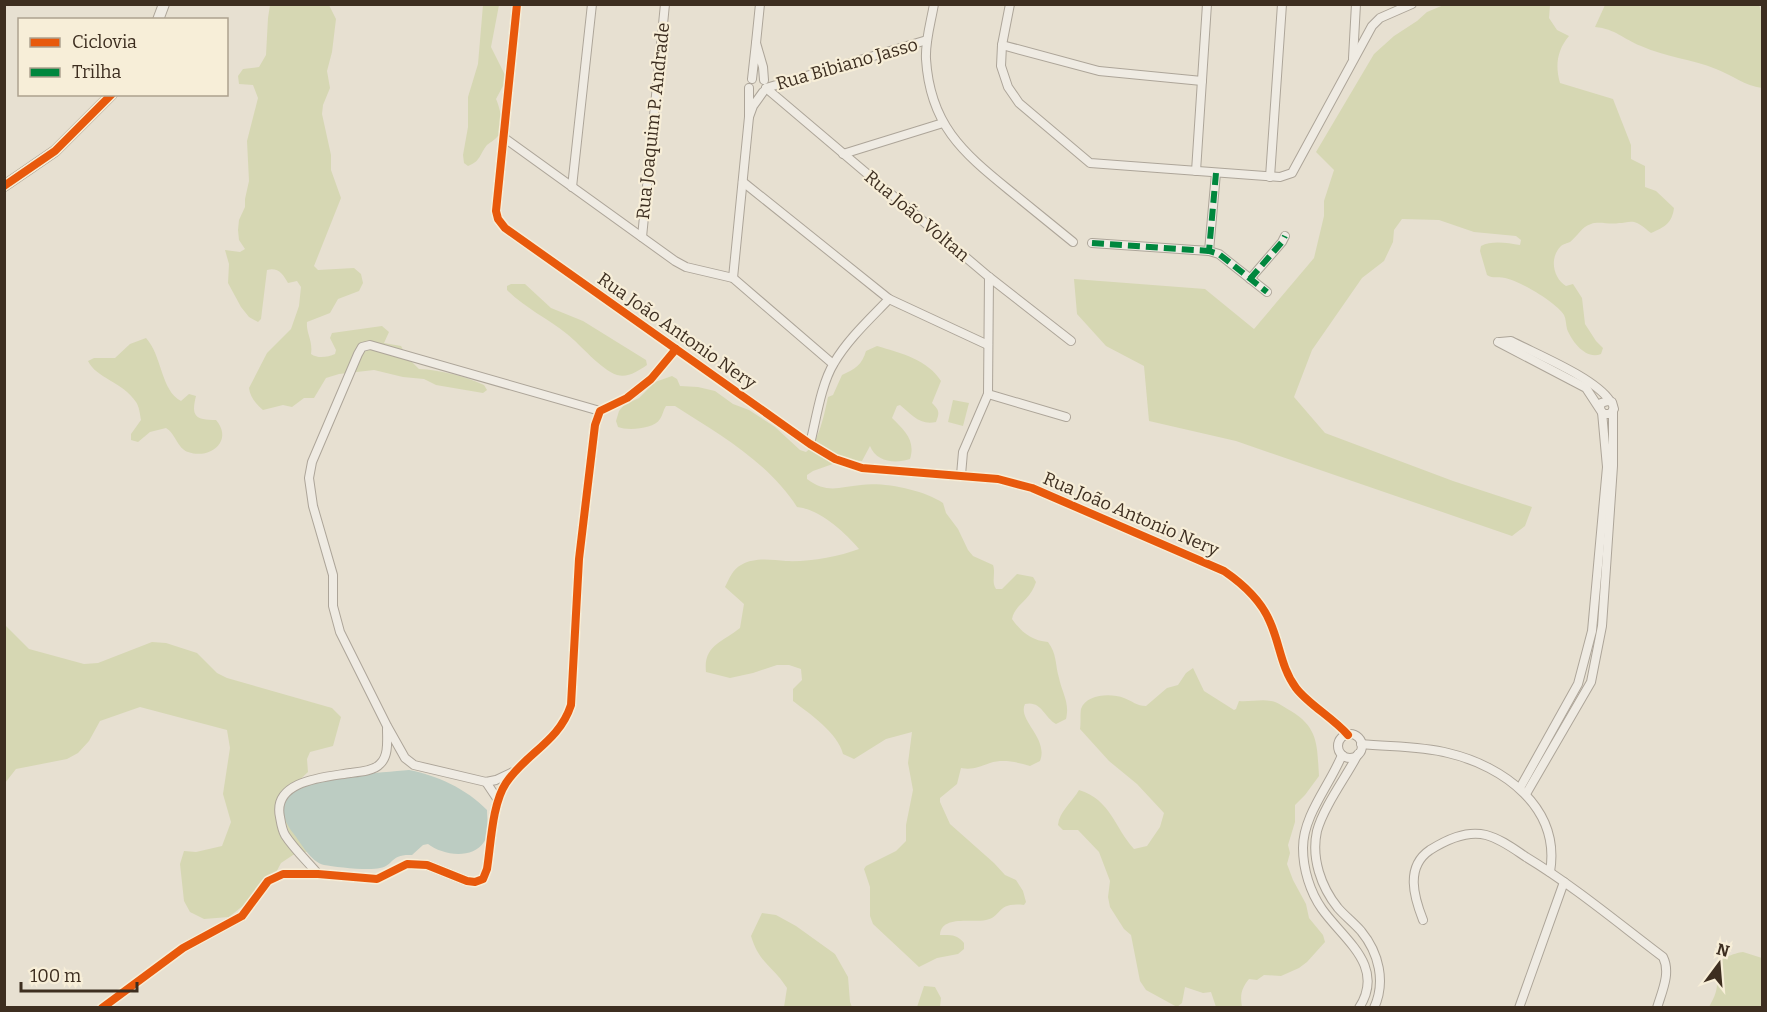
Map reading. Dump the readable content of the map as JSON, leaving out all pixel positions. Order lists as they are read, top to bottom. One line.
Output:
{"streets":{"street":["Rua Bibiano Jasso","Rua Joaquim P. Andrade","Rua João Voltan","Rua João Antonio Nery"]},"crossings":[["Rua Bibiano Jasso","Rua João Voltan"]],"legend":["Ciclovia","Trilha"],"scale_bar":"100 m","north":"top"}
